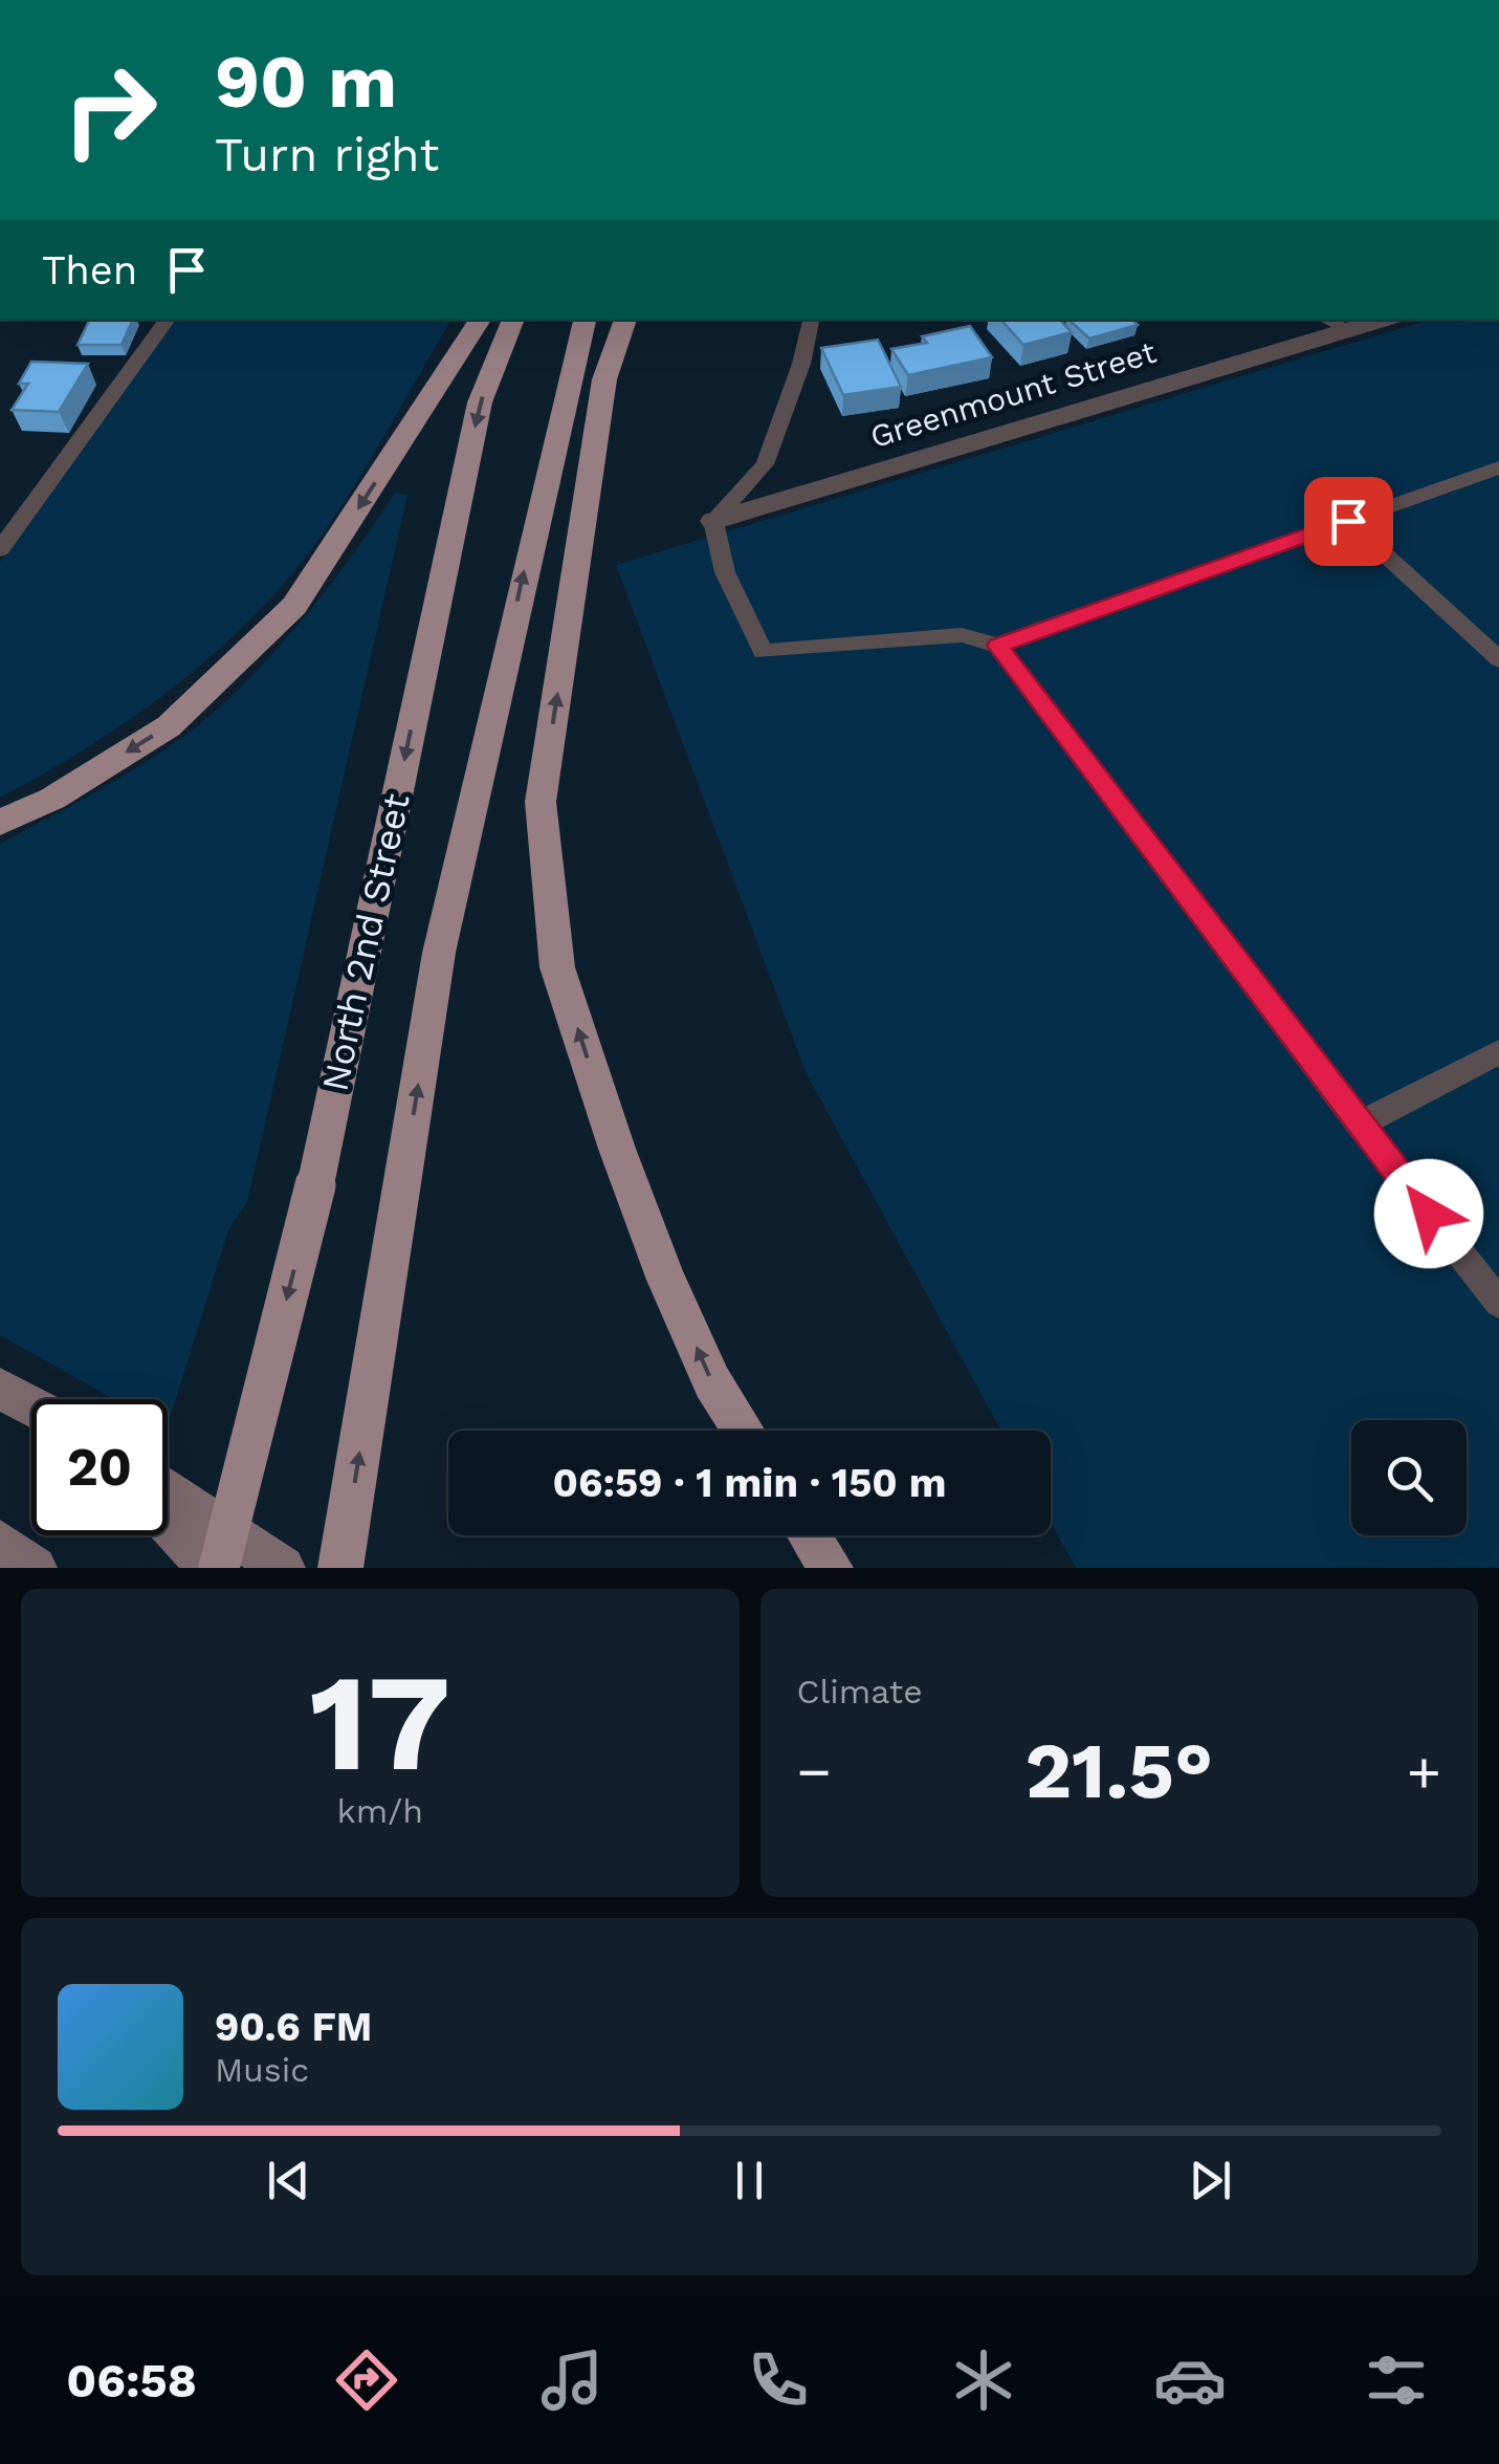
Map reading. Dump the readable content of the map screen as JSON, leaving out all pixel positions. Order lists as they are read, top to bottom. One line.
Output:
{"streets":{"main road":["North 2nd Street"],"street":["Greenmount Street"]},"page":{"turn":["90 m","Turn right"],"then":"Then","limit":"20","trip":"06:59 · 1 min · 150 m","tile":[["17","km/h"],"Climate"],"heat":["−","21.5°","+"],"song":["90.6 FM","Music"],"tabs":"06:58"}}
